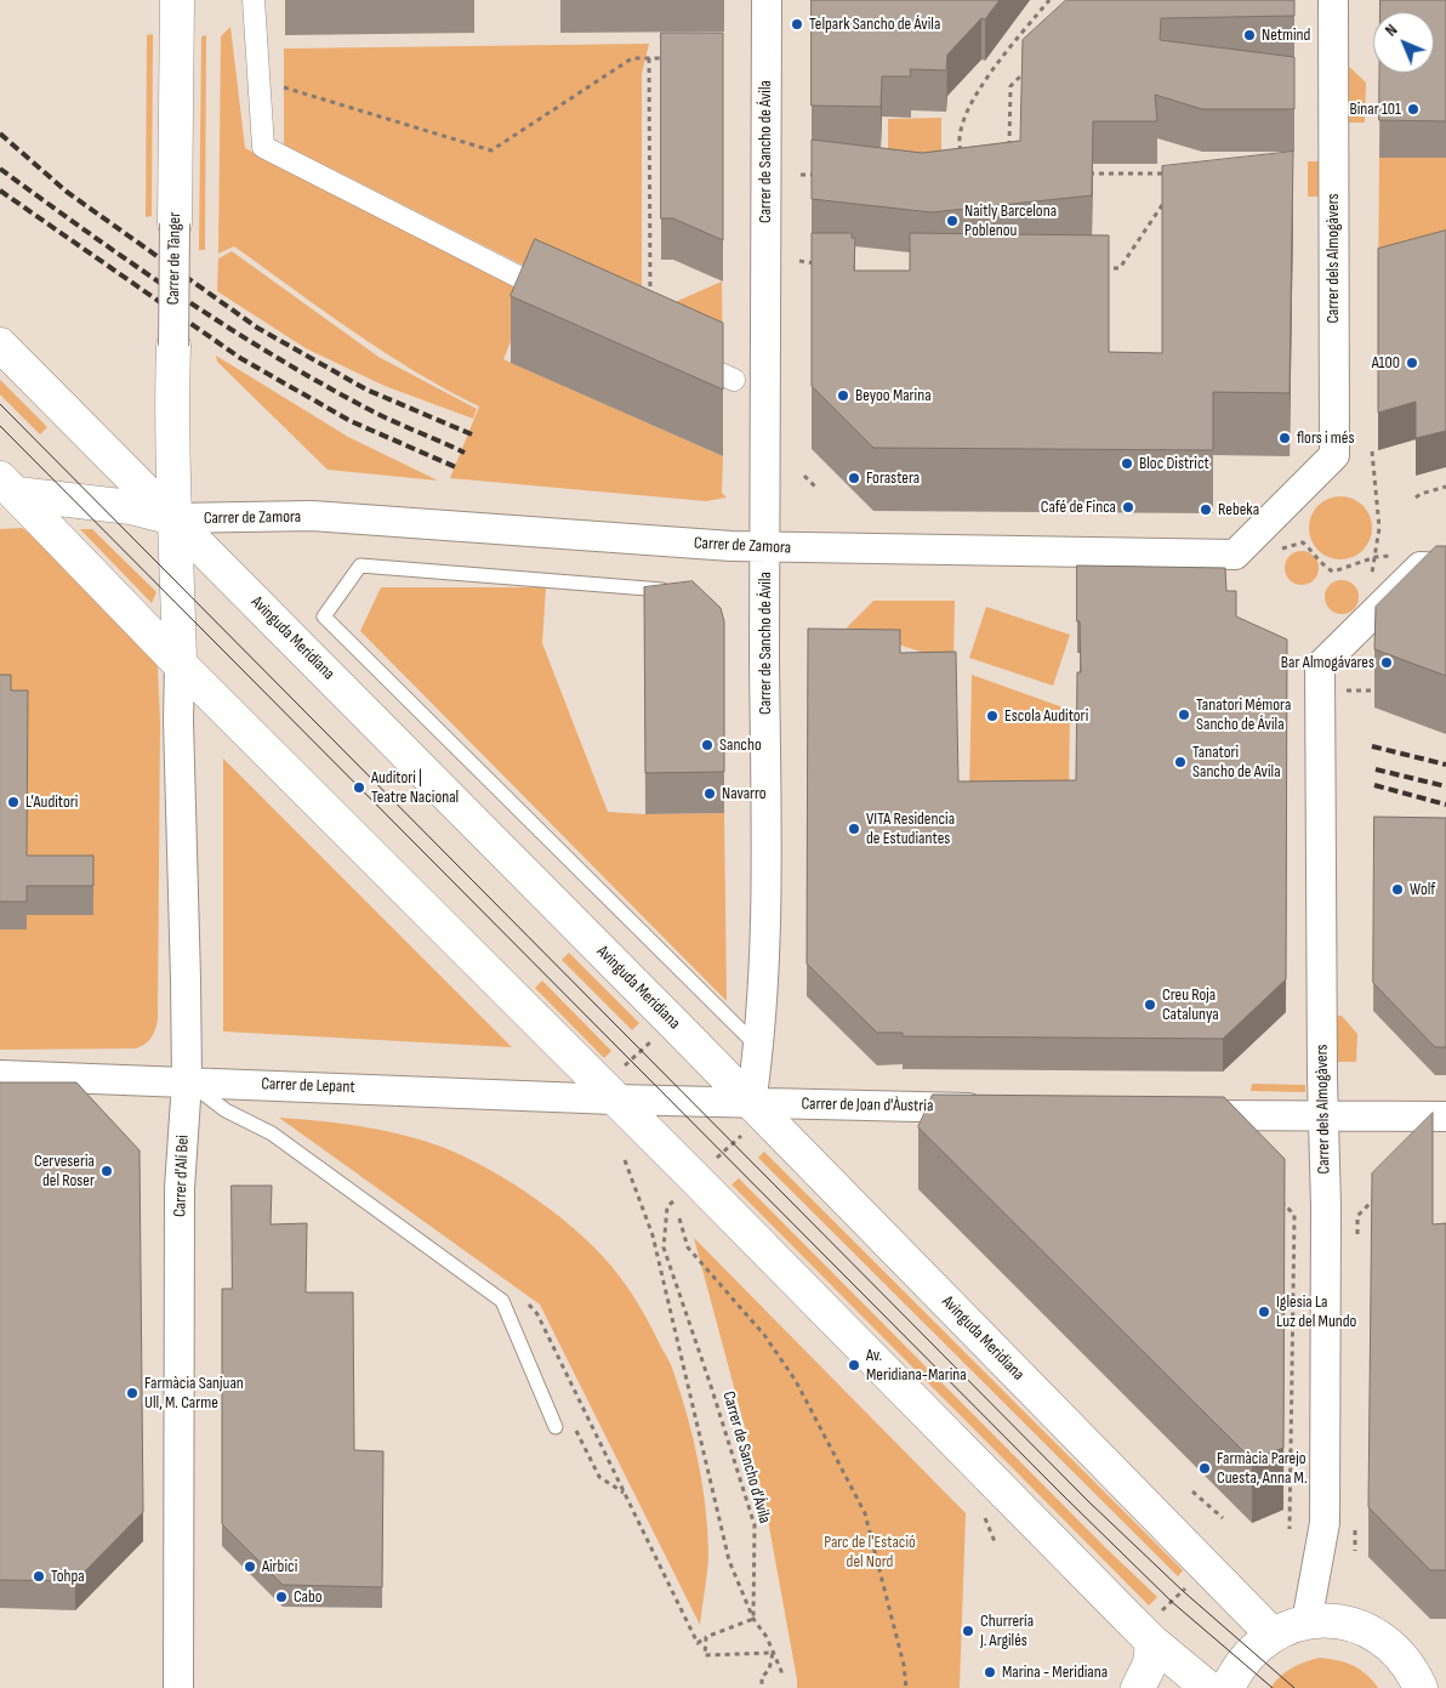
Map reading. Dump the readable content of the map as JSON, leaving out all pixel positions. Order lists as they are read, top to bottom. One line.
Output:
{"streets":{"street":["Carrer de Sancho de Ávila","Carrer de Tànger","Carrer dels Almogàvers","Carrer de Zamora","Avinguda Meridiana","Carrer de Lepant","Carrer de Joan d'Àustria","Carrer d'Alí Bei"],"path":["Carrer de Sancho d'Ávila"]},"crossings":[["Carrer de Sancho de Ávila","Carrer de Zamora"],["Carrer de Sancho de Ávila","Avinguda Meridiana"],["Carrer de Sancho de Ávila","Carrer de Joan d'Àustria"],["Carrer de Tànger","Carrer de Zamora"],["Carrer de Tànger","Avinguda Meridiana"],["Carrer de Tànger","Carrer d'Alí Bei"],["Carrer dels Almogàvers","Carrer de Zamora"],["Carrer de Zamora","Avinguda Meridiana"],["Avinguda Meridiana","Carrer de Joan d'Àustria"],["Carrer de Lepant","Carrer de Joan d'Àustria"],["Carrer de Lepant","Carrer d'Alí Bei"]],"parks":["Parc de l'Estació del Nord"],"places":["Telpark Sancho de Ávila","Netmind","Binar 101","Naitly Barcelona Poblenou","A100","Beyoo Marina","flors i més","Bloc District","Forastera","Café de Finca","Rebeka","Bar Almogávares","Tanatori Mémora Sancho de Ávila","Escola Auditori","Sancho","Tanatori Sancho de Avila","Auditori | Teatre Nacional","Navarro","L'Auditori","VITA Residencia de Estudiantes","Wolf","Creu Roja Catalunya","Cerveseria del Roser","Iglesia La Luz del Mundo","Av. Meridiana-Marina","Farmàcia Sanjuan Ull, M. Carme","Farmàcia Parejo Cuesta, Anna M.","Airbici","Tohpa","Cabo","Churrería J. Argilés","Marina - Meridiana"],"north":"top left"}
